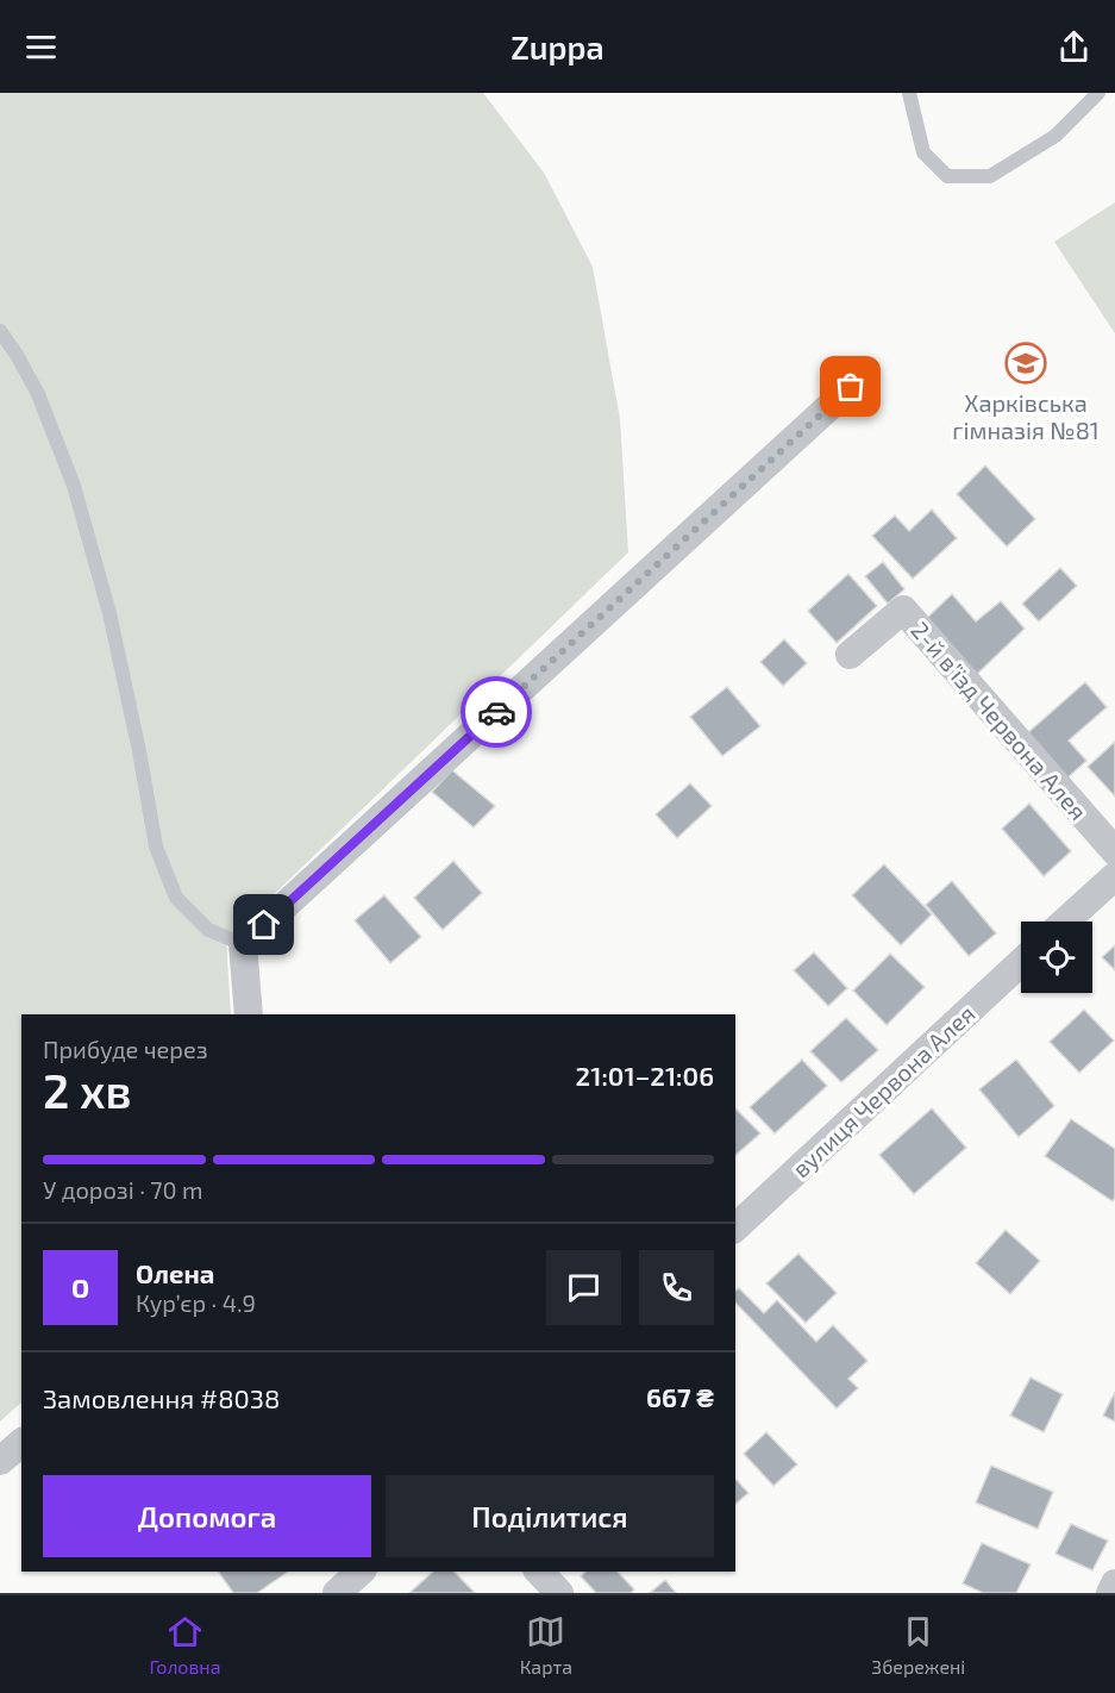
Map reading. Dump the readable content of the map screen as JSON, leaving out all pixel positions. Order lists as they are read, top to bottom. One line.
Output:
{"streets":{"street":["2-й в’їзд Червона Алея","вулиця Червона Алея"]},"places":{"school or university":["Харківська гімназія №81"]},"page":{"header":"Zuppa","heading":["2 хв","Прибуде через","21:01–21:06"],"panel":["Олена","Кур’єр · 4.9","Замовлення #8038","667 ₴"],"bar":"У дорозі · 70 m","round":"О","buttons":["Допомога","Поділитися"],"tabs":["Головна","Карта","Збережені"]}}
